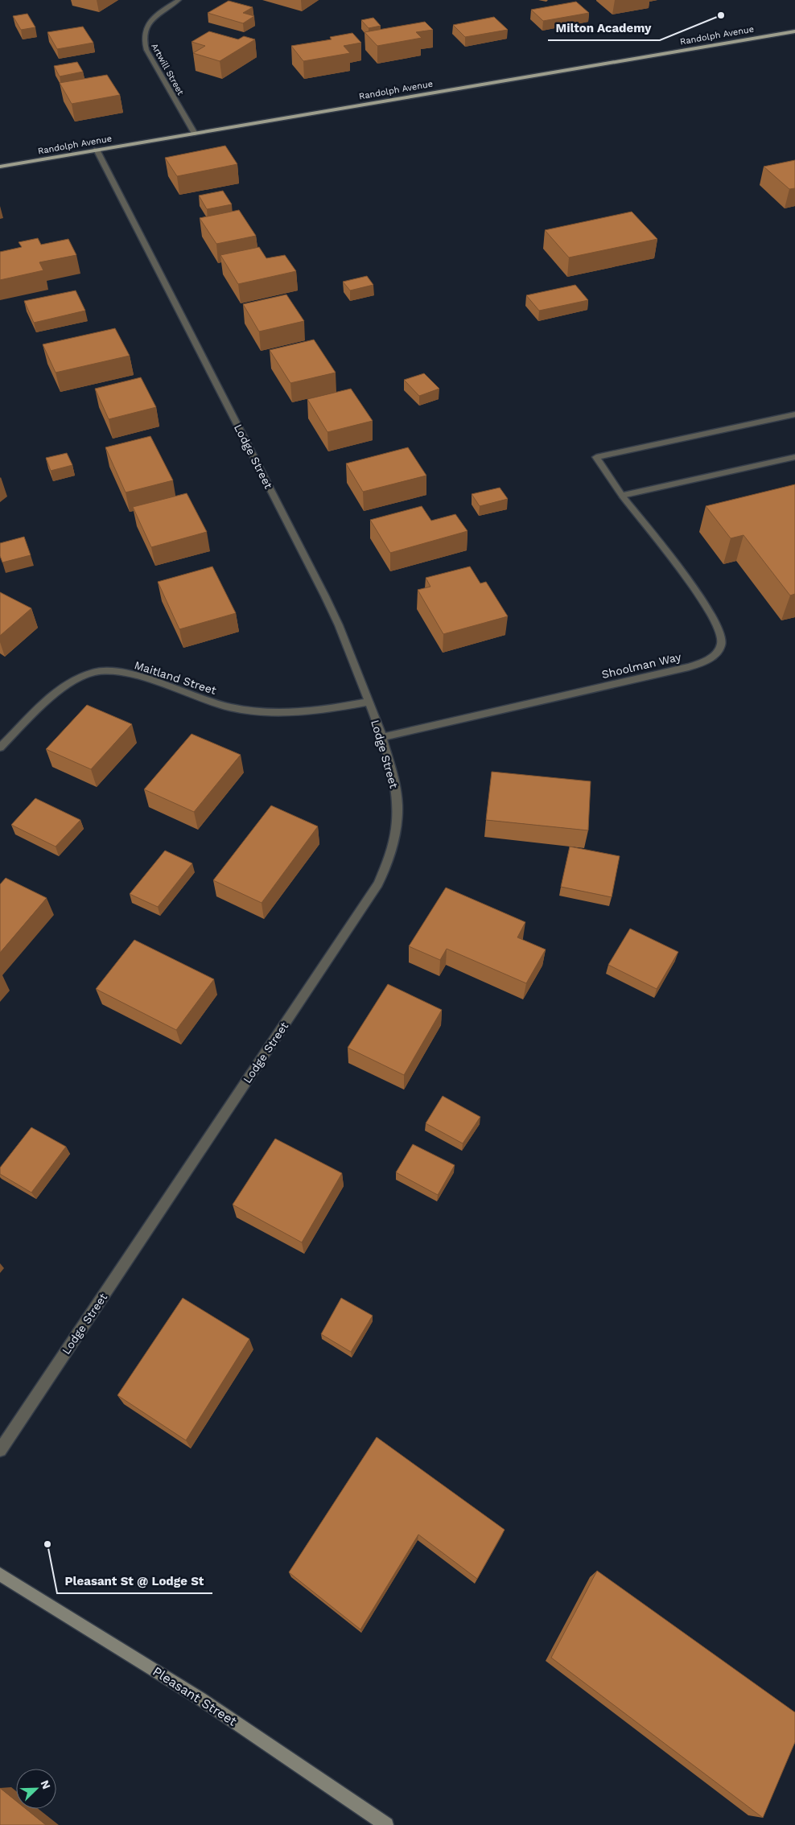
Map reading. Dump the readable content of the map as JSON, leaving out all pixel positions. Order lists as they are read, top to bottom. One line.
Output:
{"streets":{"main road":["Randolph Avenue"],"street":["Artwill Street","Lodge Street","Shoolman Way","Maitland Street","Pleasant Street"]},"crossings":[["Randolph Avenue","Artwill Street"],["Randolph Avenue","Lodge Street"],["Lodge Street","Shoolman Way"],["Lodge Street","Maitland Street"]],"places":["Milton Academy","Pleasant St @ Lodge St"],"north":"top right"}
